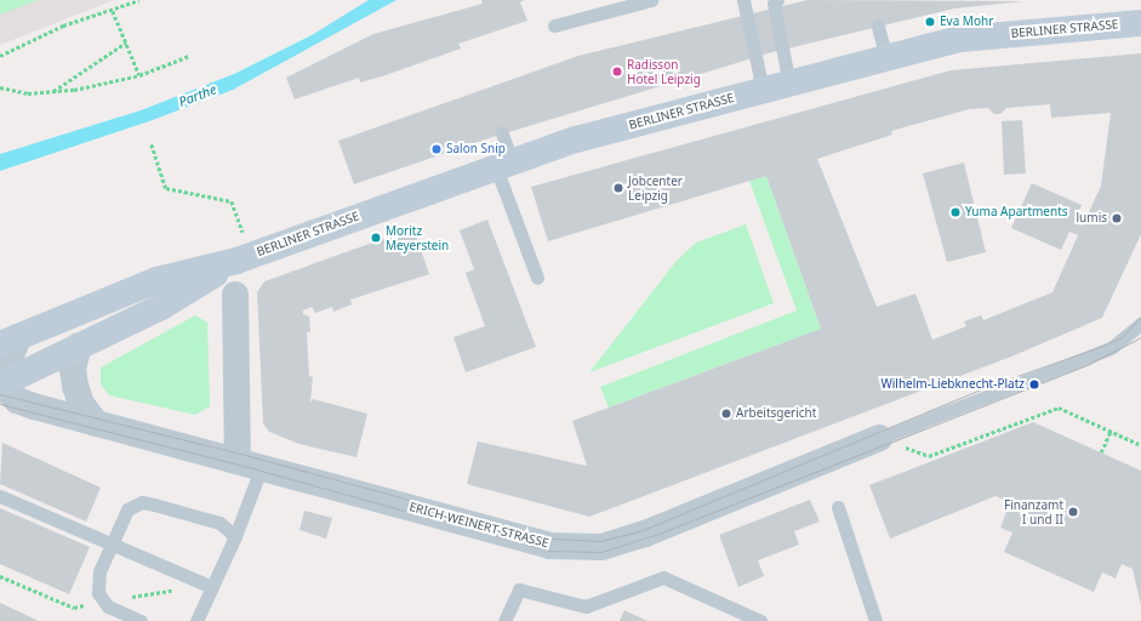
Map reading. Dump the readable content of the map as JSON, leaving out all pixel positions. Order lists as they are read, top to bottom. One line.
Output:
{"streets":{"main road":["BERLINER STRASSE"],"street":["ERICH-WEINERT-STRASSE"]},"crossings":[["BERLINER STRASSE","ERICH-WEINERT-STRASSE"]],"water":["Parthe"],"places":["Eva Mohr","Radisson Hotel Leipzig","Salon Snip","Jobcenter Leipzig","Yuma Apartments","lumis","Moritz Meyerstein","Wilhelm-Liebknecht-Platz","Arbeitsgericht","Finanzamt I und II"]}
